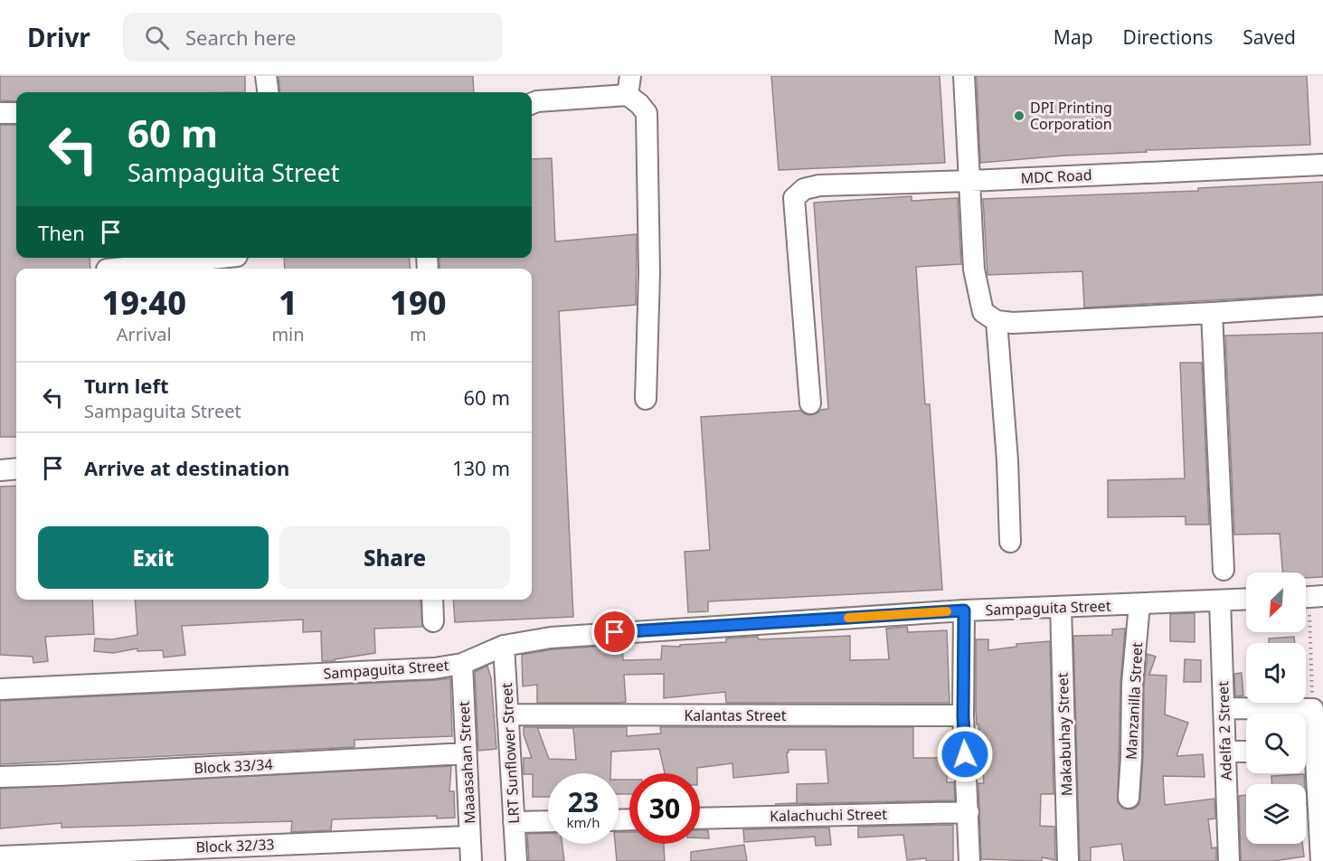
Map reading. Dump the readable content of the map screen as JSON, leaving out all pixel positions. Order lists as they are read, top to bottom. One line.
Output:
{"streets":{"street":["MDC Road","Sampaguita Street","Manzanilla Street","Kalantas Street","Adelfa 2 Street","Makabuhay Street","LRT Sunflower Street","Maaasahan Street","Block 33/34","Kalachuchi Street","Block 32/33"]},"crossings":[["Sampaguita Street","Manzanilla Street"],["Sampaguita Street","Adelfa 2 Street"],["Sampaguita Street","Makabuhay Street"],["Sampaguita Street","LRT Sunflower Street"],["Sampaguita Street","Maaasahan Street"],["Kalantas Street","LRT Sunflower Street"],["Maaasahan Street","Block 33/34"],["Maaasahan Street","Block 32/33"]],"places":["DPI Printing Corporation"],"north":"bottom left","page":{"header":"Drivr","search":"Search here","nav":["Map","Directions","Saved"],"turn":["60 m","Sampaguita Street"],"then":"Then","eta":["19:40","Arrival","1","min","190","m"],"list":[{"name":"Turn left","note":"Sampaguita Street","value":"60 m"},{"name":"Arrive at destination","value":"130 m"}],"buttons":["Exit","Share"],"speed":"23 km/h","limit":"30"}}
